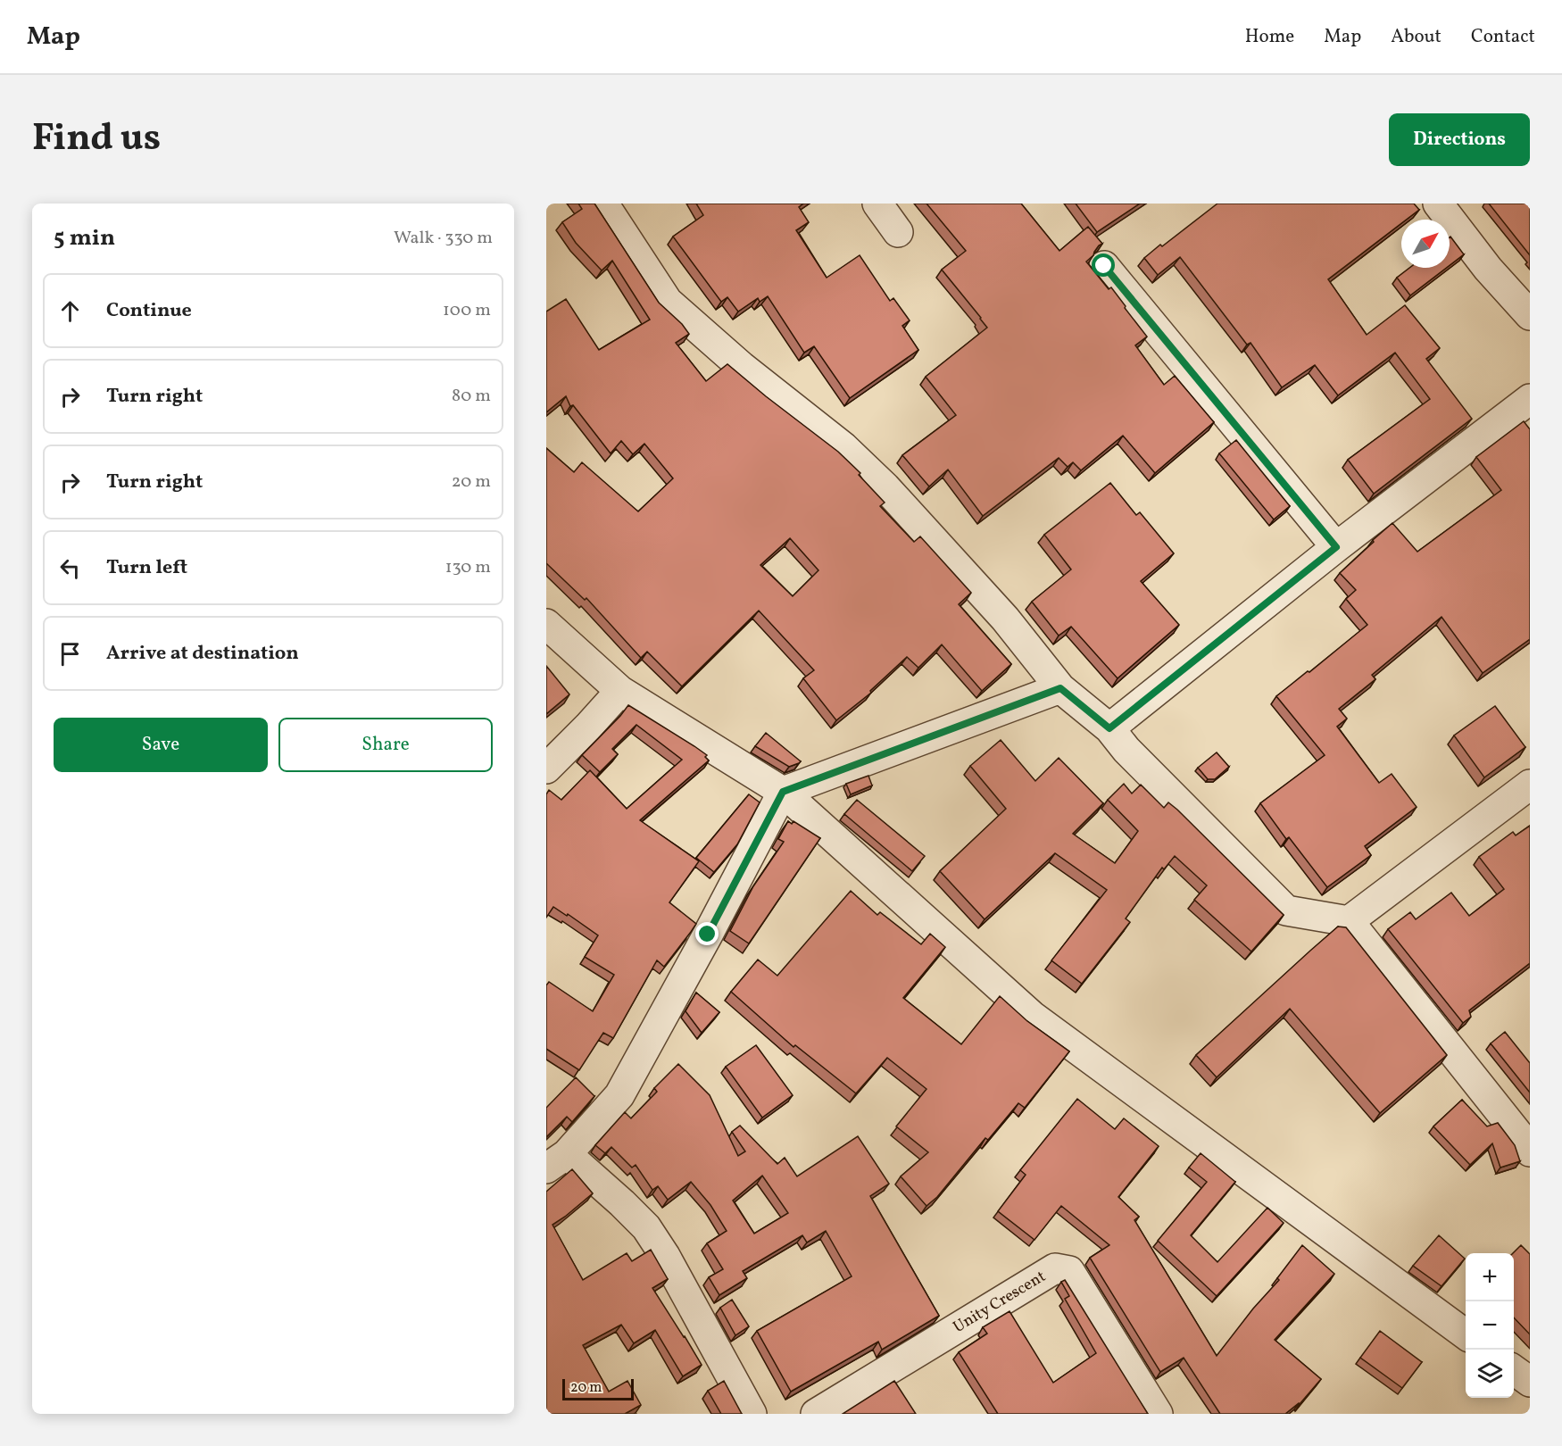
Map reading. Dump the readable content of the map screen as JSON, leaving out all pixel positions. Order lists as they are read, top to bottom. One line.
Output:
{"streets":{"street":["Unity Crescent"]},"scale_bar":"20 m","north":"top right","page":{"header":"Map","nav":["Home","Map","About","Contact"],"title":"Find us","buttons":["Directions",["Save","Share"]],"heading":["5 min","Walk · 330 m"],"list":[["Continue","100 m"],["Turn right","80 m"],["Turn right","20 m"],["Turn left","130 m"],"Arrive at destination"],"map_buttons":["+","−"],"scale":"20 m"}}
